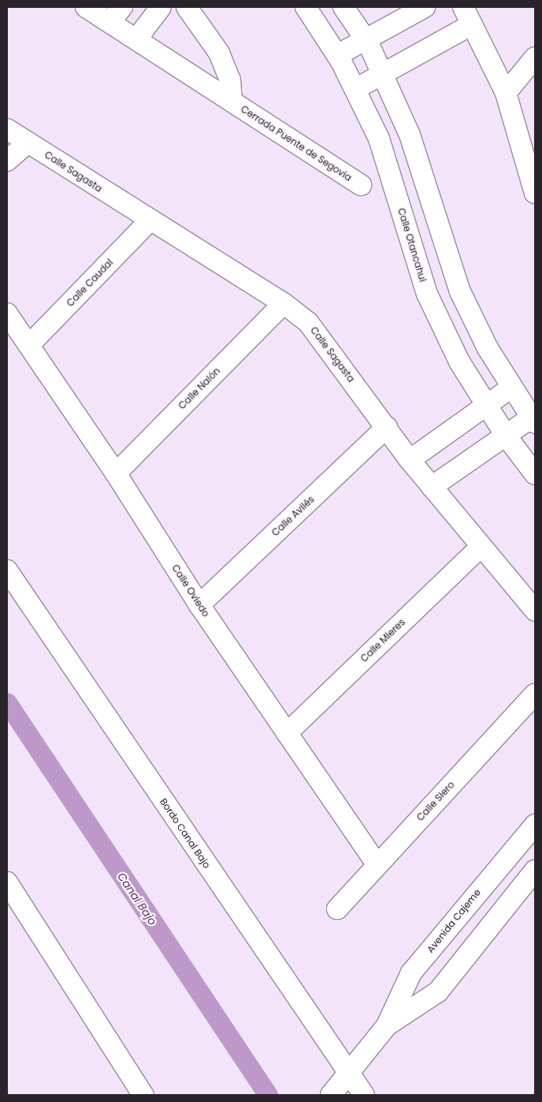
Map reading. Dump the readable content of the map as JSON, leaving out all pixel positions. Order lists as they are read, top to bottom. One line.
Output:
{"streets":{"street":["Cerrada Puente de Segovia","Calle Sagasta","Calle Otancahui","Calle Caudal","Calle Nalón","Calle Avilés","Calle Oviedo","Calle Mieres","Calle Siero","Bordo Canal Bajo","Avenida Cajeme"]},"crossings":[["Calle Sagasta","Calle Caudal"],["Calle Sagasta","Calle Nalón"],["Calle Sagasta","Calle Avilés"],["Calle Sagasta","Calle Mieres"],["Calle Caudal","Calle Oviedo"],["Calle Nalón","Calle Oviedo"],["Calle Avilés","Calle Oviedo"],["Calle Oviedo","Calle Mieres"],["Calle Oviedo","Calle Siero"],["Bordo Canal Bajo","Avenida Cajeme"]],"water":["Canal Bajo"]}
